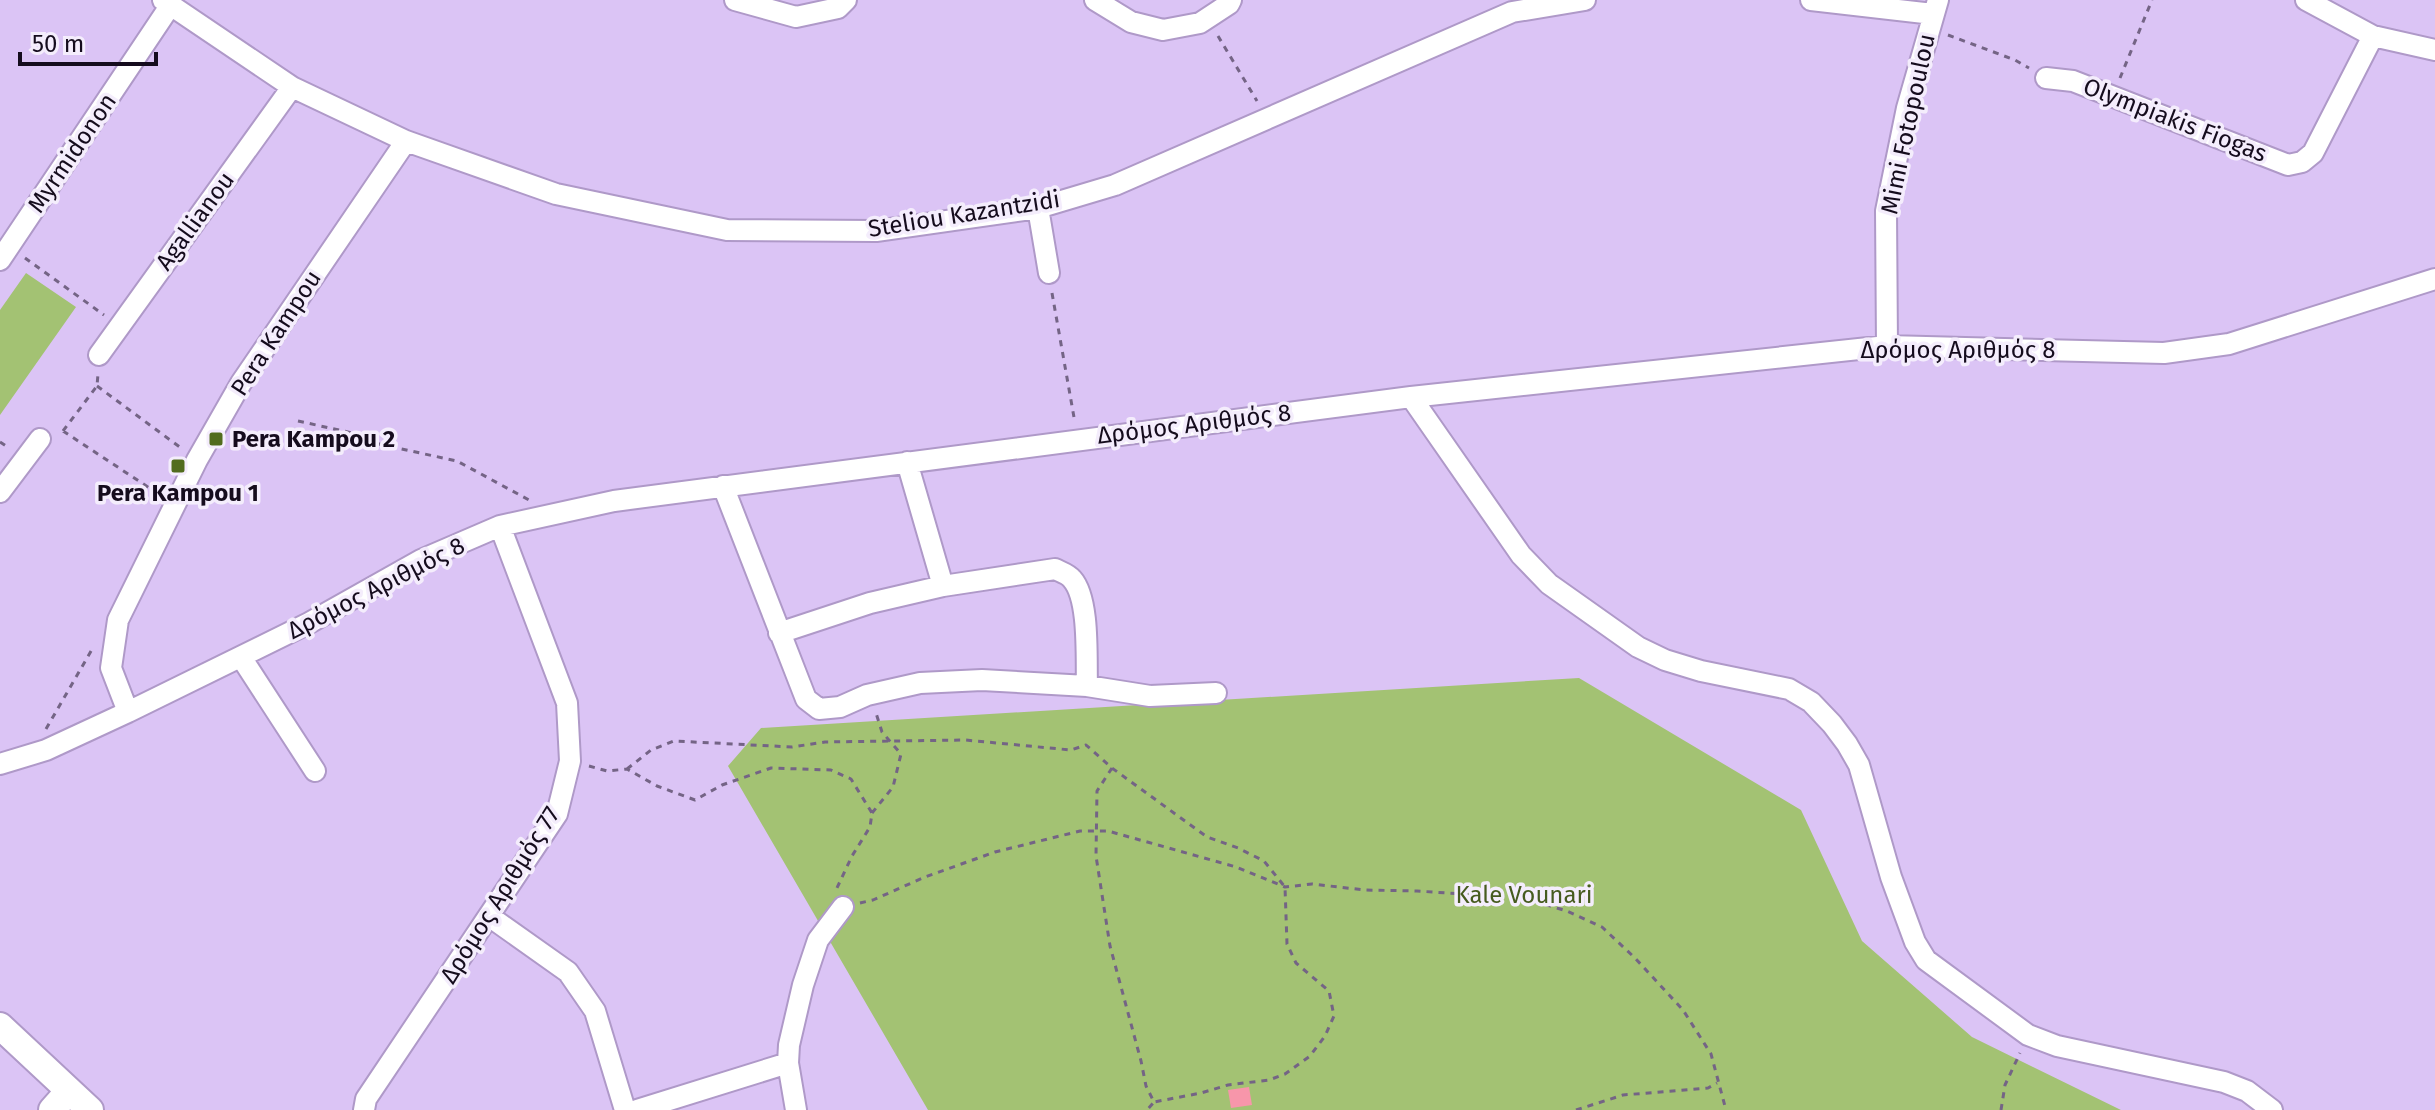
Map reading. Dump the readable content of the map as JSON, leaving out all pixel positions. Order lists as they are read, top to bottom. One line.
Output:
{"streets":{"street":["Olympiakis Fiogas","Mimi Fotopoulou","Myrmidonon","Steliou Kazantzidi","Agallianou","Pera Kampou","Δρόμος Αριθμός 8","Δρόμος Αριθμός 77"]},"crossings":[["Mimi Fotopoulou","Δρόμος Αριθμός 8"],["Myrmidonon","Steliou Kazantzidi"],["Steliou Kazantzidi","Agallianou"],["Steliou Kazantzidi","Pera Kampou"],["Pera Kampou","Δρόμος Αριθμός 8"],["Δρόμος Αριθμός 8","Δρόμος Αριθμός 77"]],"parks":["Kale Vounari"],"places":{"transit":["Pera Kampou 2","Pera Kampou 1"]},"scale_bar":"50 m"}
